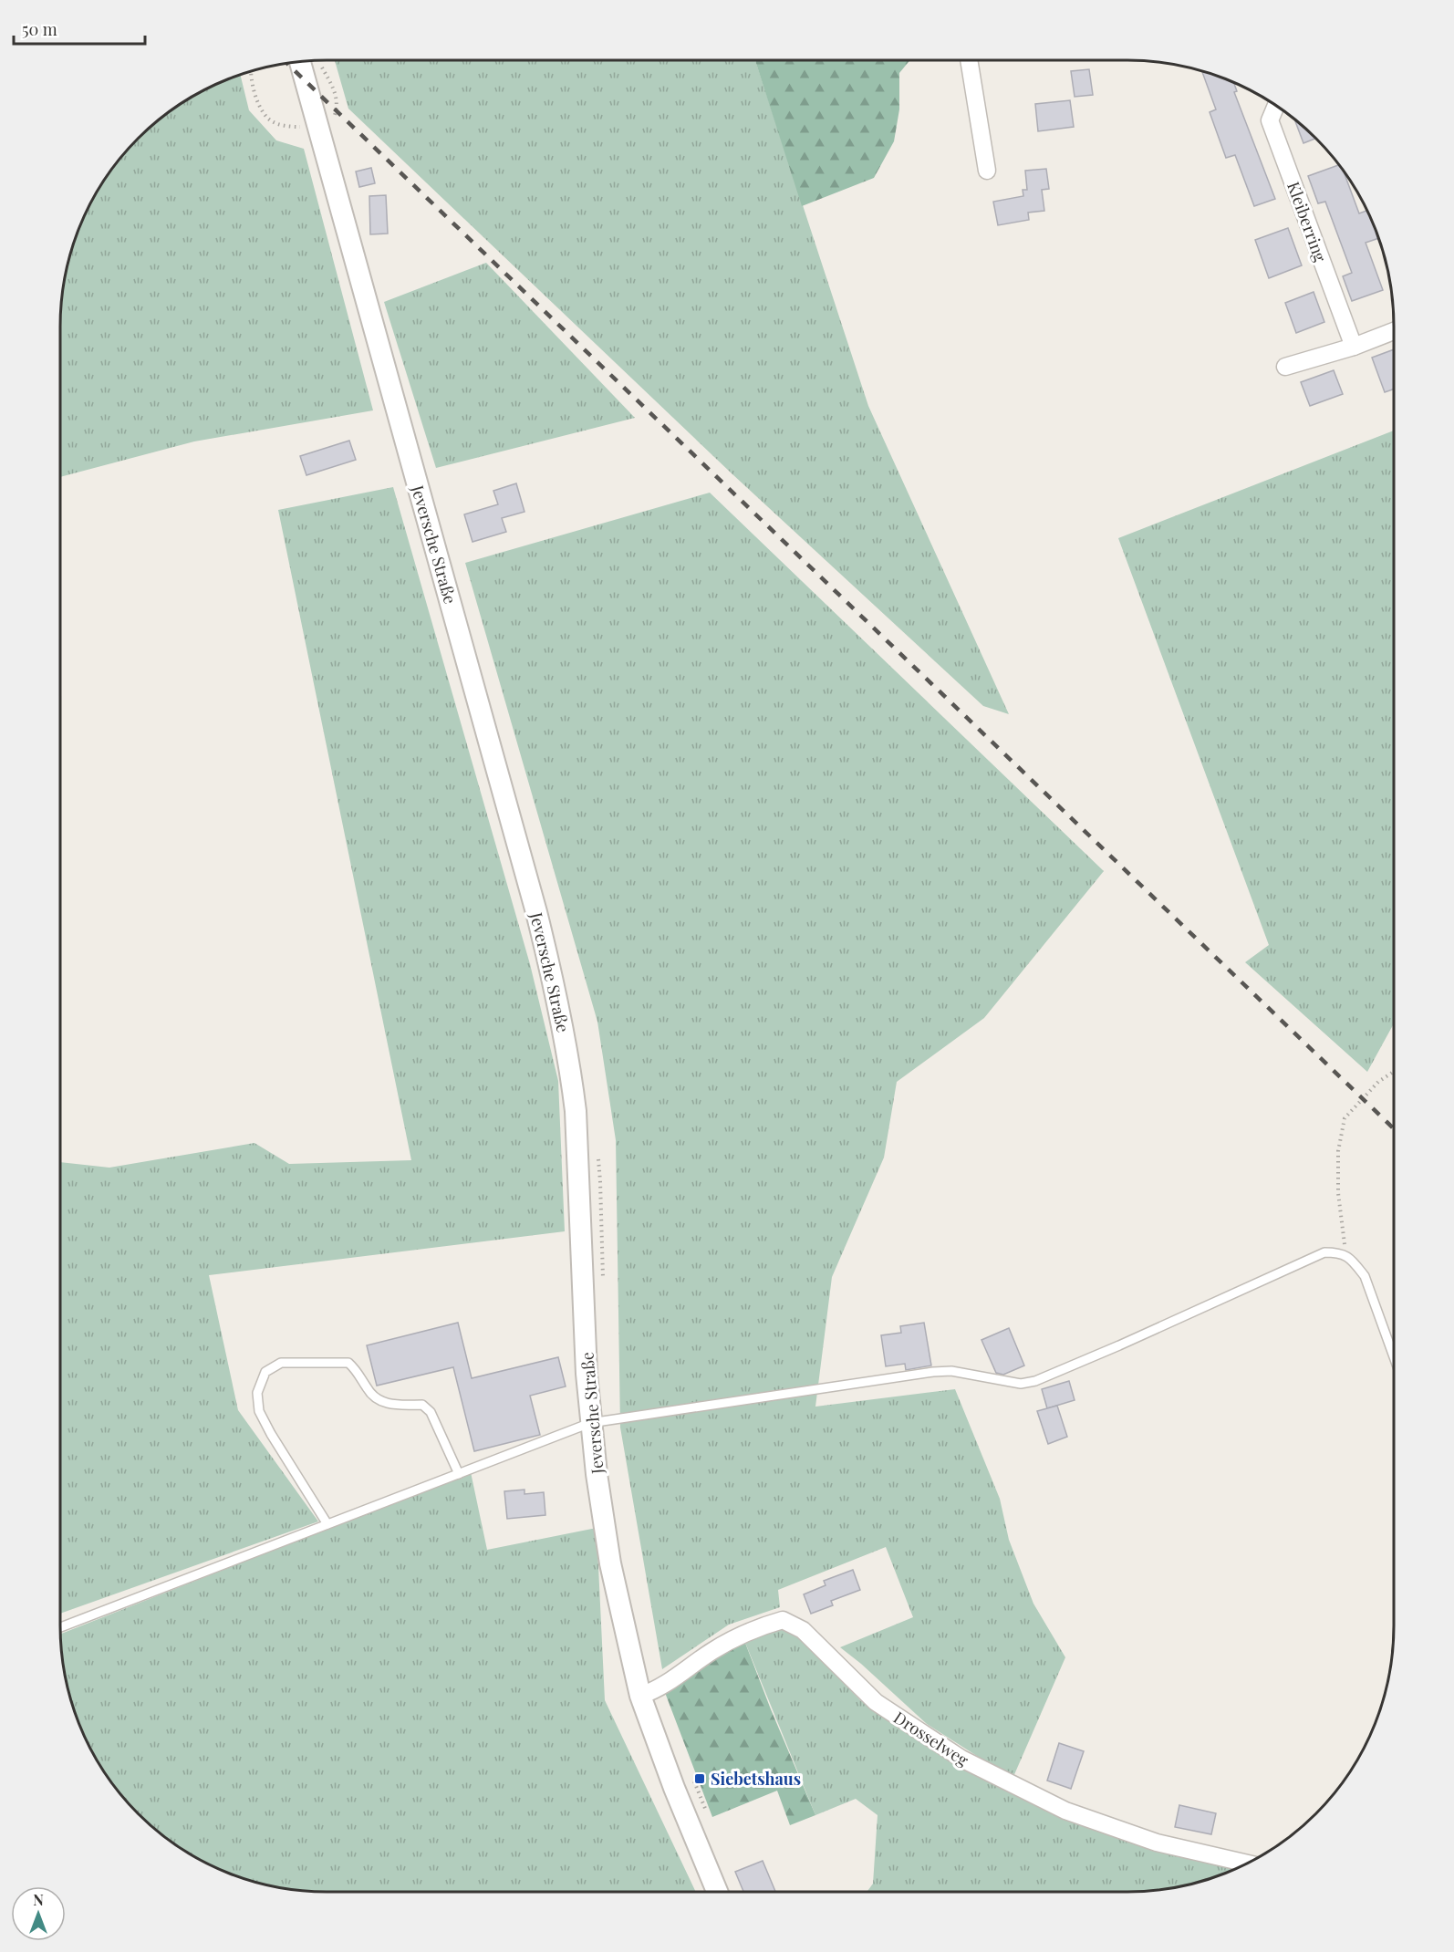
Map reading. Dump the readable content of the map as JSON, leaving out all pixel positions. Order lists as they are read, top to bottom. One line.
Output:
{"streets":{"street":["Kleiberring","Jeversche Straße","Drosselweg"]},"crossings":[["Jeversche Straße","Drosselweg"]],"places":{"transit":["Siebetshaus"]},"scale_bar":"50 m","north":"top"}
